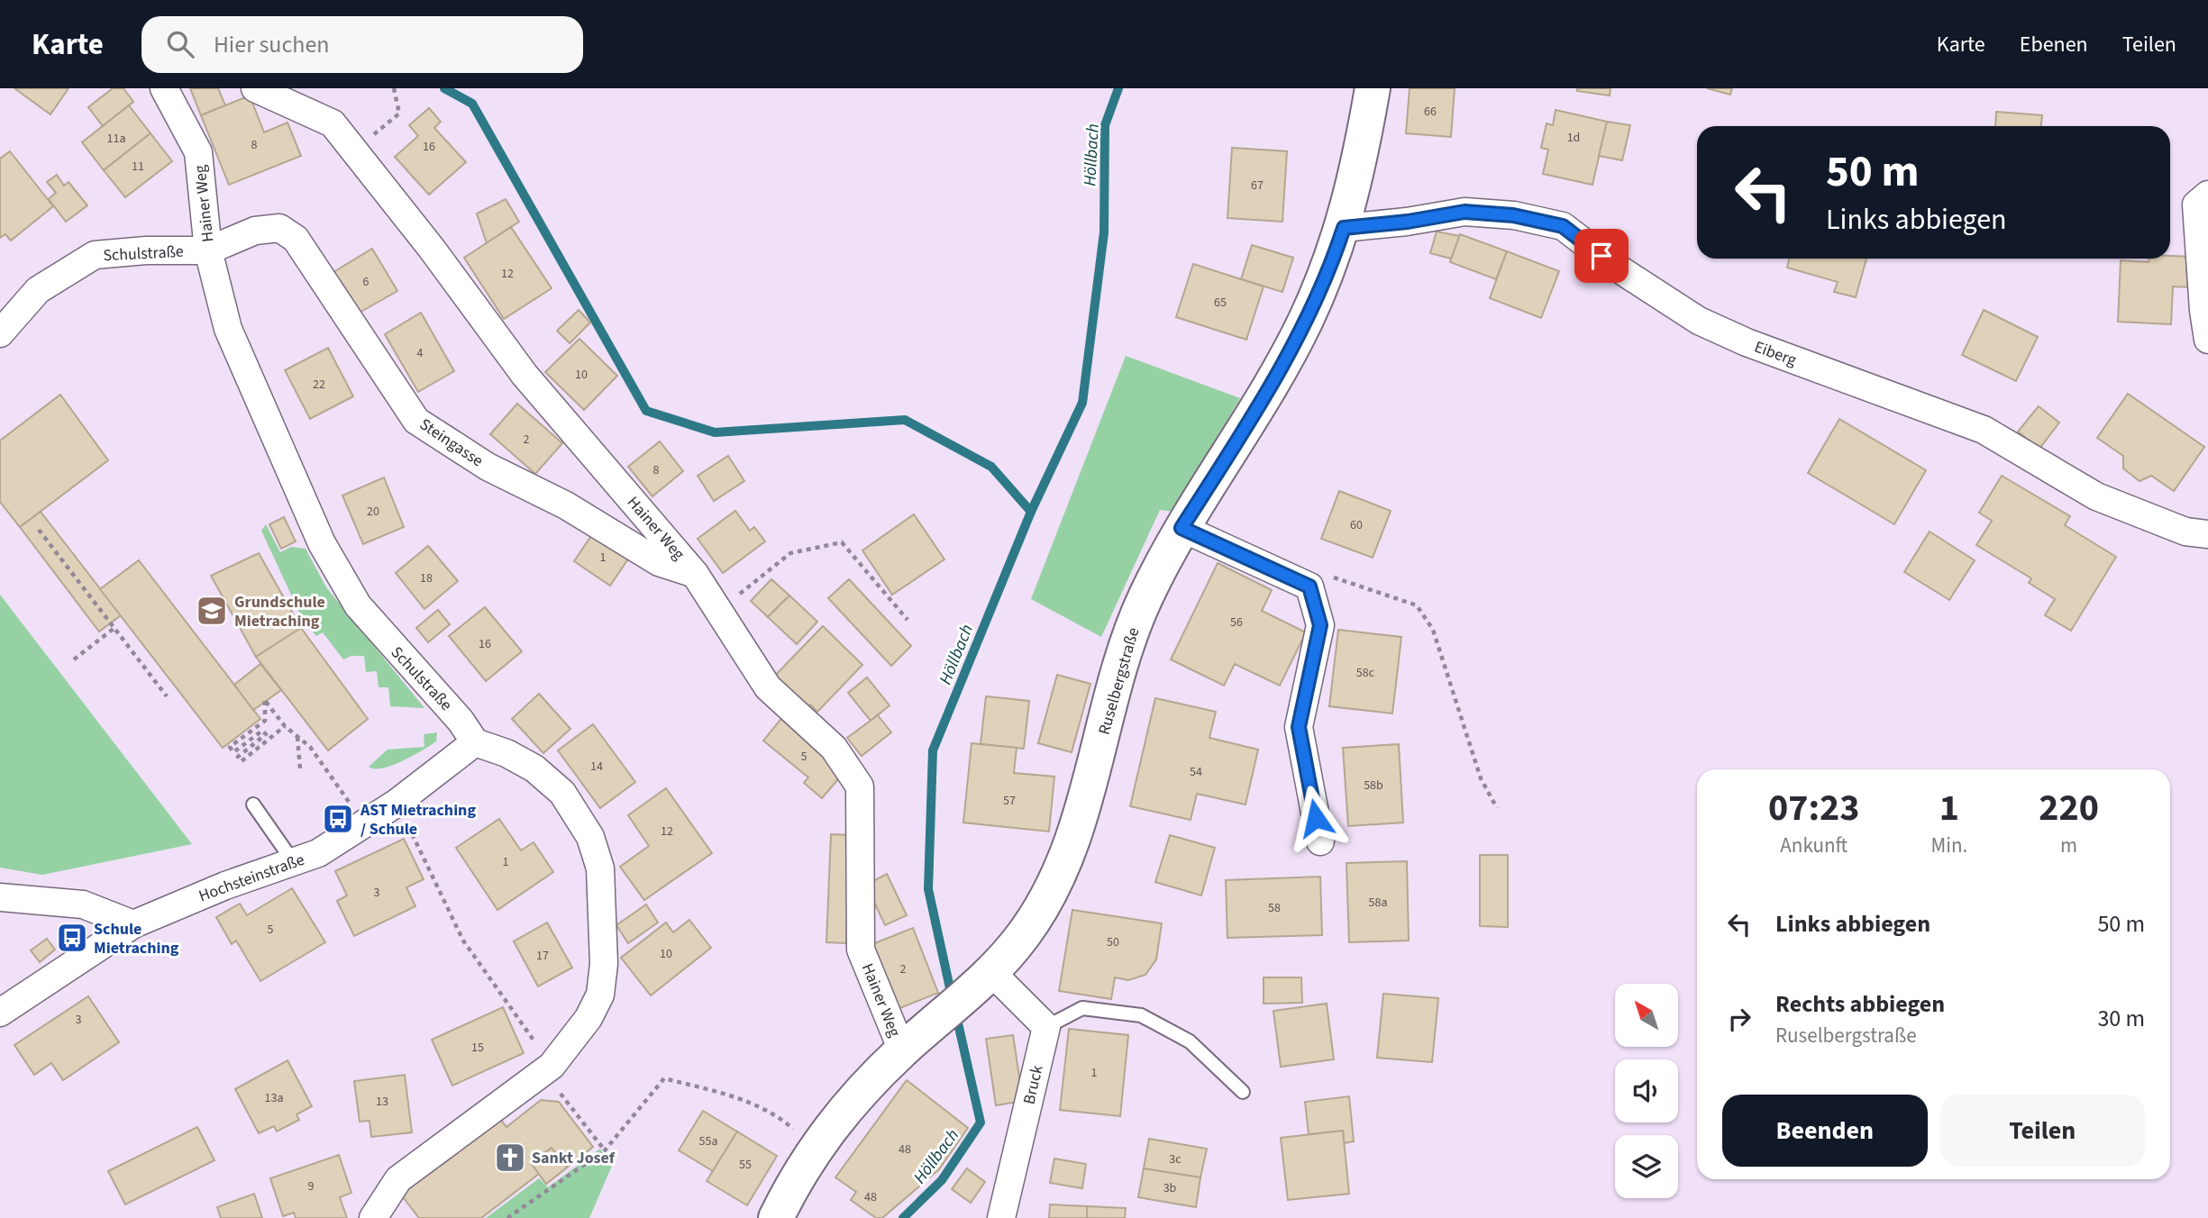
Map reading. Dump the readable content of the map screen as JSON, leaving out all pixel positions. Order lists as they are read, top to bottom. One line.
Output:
{"streets":{"main road":["Ruselbergstraße"],"street":["Hainer Weg","Schulstraße","Eiberg","Steingasse","Hochsteinstraße","Bruck"]},"crossings":[["Hainer Weg","Schulstraße"],["Hainer Weg","Steingasse"],["Hainer Weg","Ruselbergstraße"],["Schulstraße","Steingasse"],["Schulstraße","Hochsteinstraße"],["Eiberg","Ruselbergstraße"]],"water":["Höllbach"],"places":{"school or university":["Grundschule Mietraching"],"bus stop":["AST Mietraching / Schule","Schule Mietraching"],"church":["Sankt Josef"]},"house_numbers":["66","1d","11a","8","16","11","67","12","6","65","4","10","22","2","8","20","60","1","18","56","16","58c","5","14","54","58b","57","12","1","3","58a","58","5","50","10","17","2","3","15","1","13a","13","55a","48","3c","55","9","3b","48"],"north":"top left","page":{"header":"Karte","search":"Hier suchen","nav":["Karte","Ebenen","Teilen"],"turn":["50 m","Links abbiegen"],"eta":["07:23","Ankunft","1","Min.","220","m"],"list":[{"name":"Links abbiegen","value":"50 m"},{"name":"Rechts abbiegen","note":"Ruselbergstraße","value":"30 m"}],"buttons":["Beenden","Teilen"]}}
